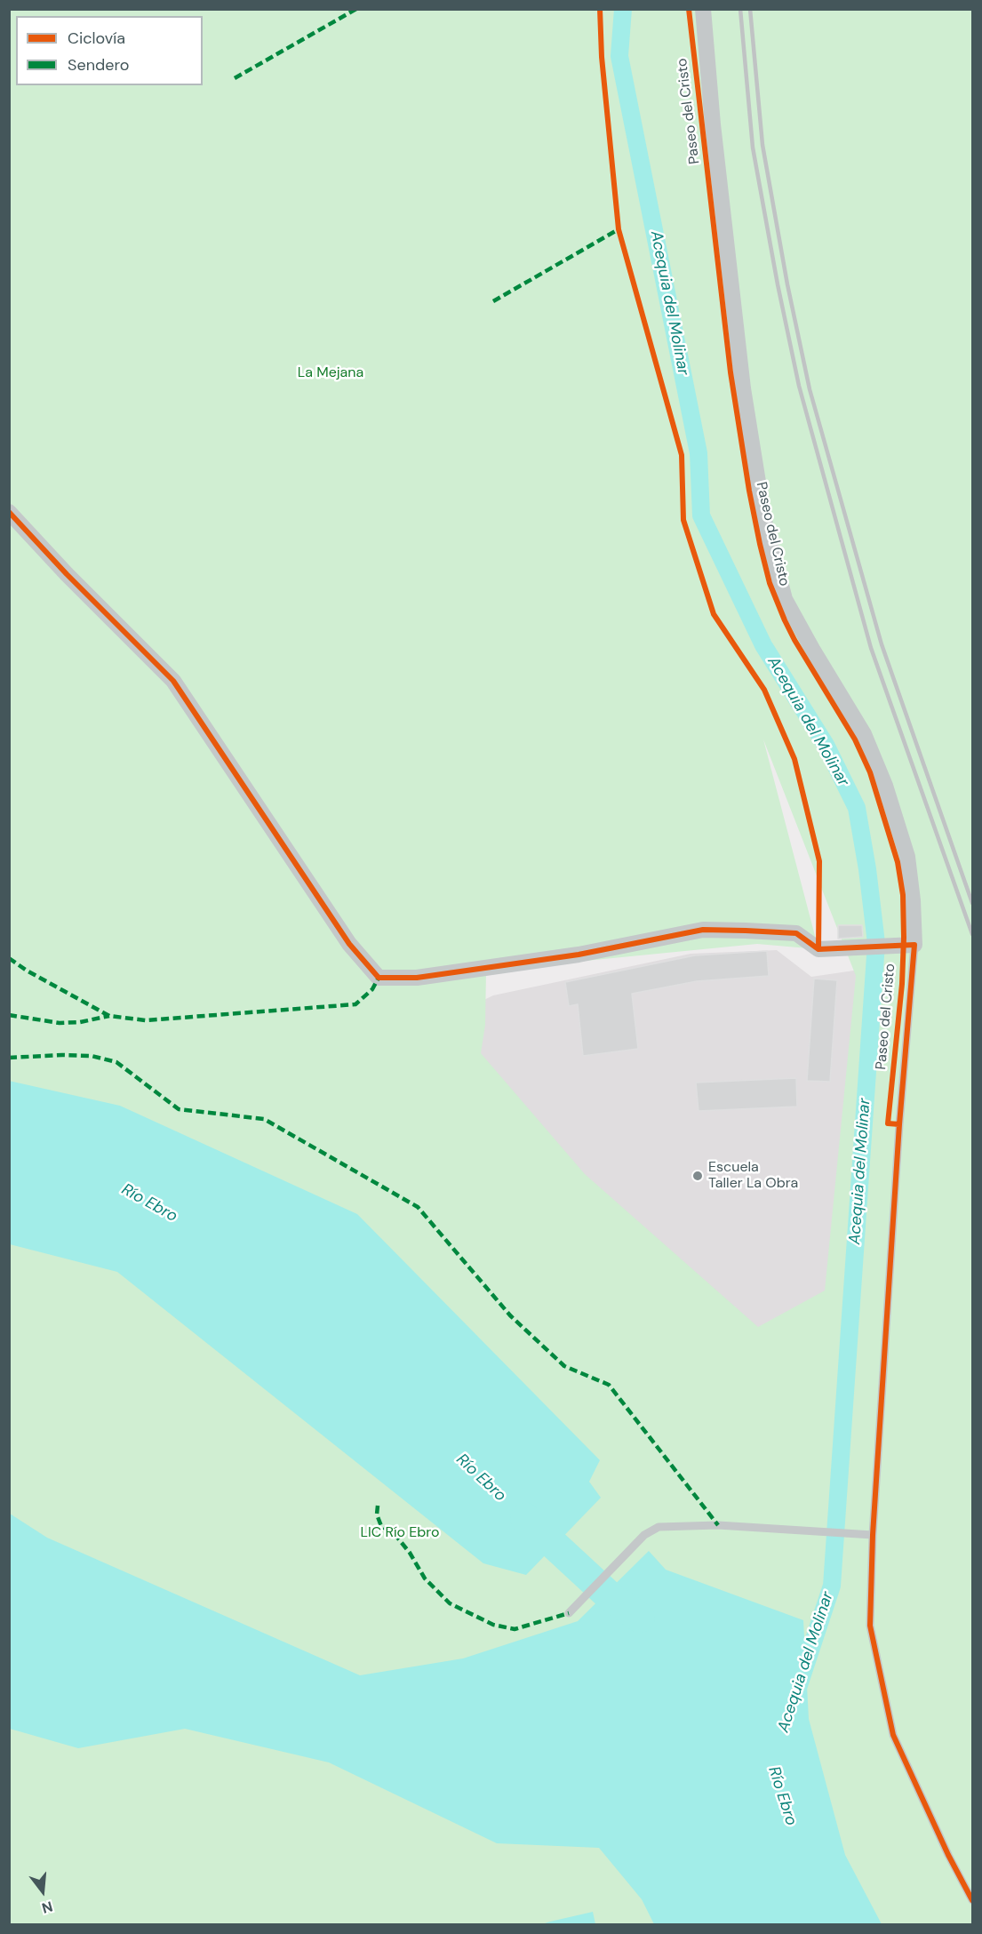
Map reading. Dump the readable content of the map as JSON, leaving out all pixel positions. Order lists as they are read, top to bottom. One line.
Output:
{"streets":{"street":["Paseo del Cristo"]},"water":["Acequia del Molinar","Río Ebro"],"parks":["La Mejana","LIC Río Ebro"],"places":["Escuela Taller La Obra"],"legend":["Ciclovía","Sendero"],"north":"bottom"}
